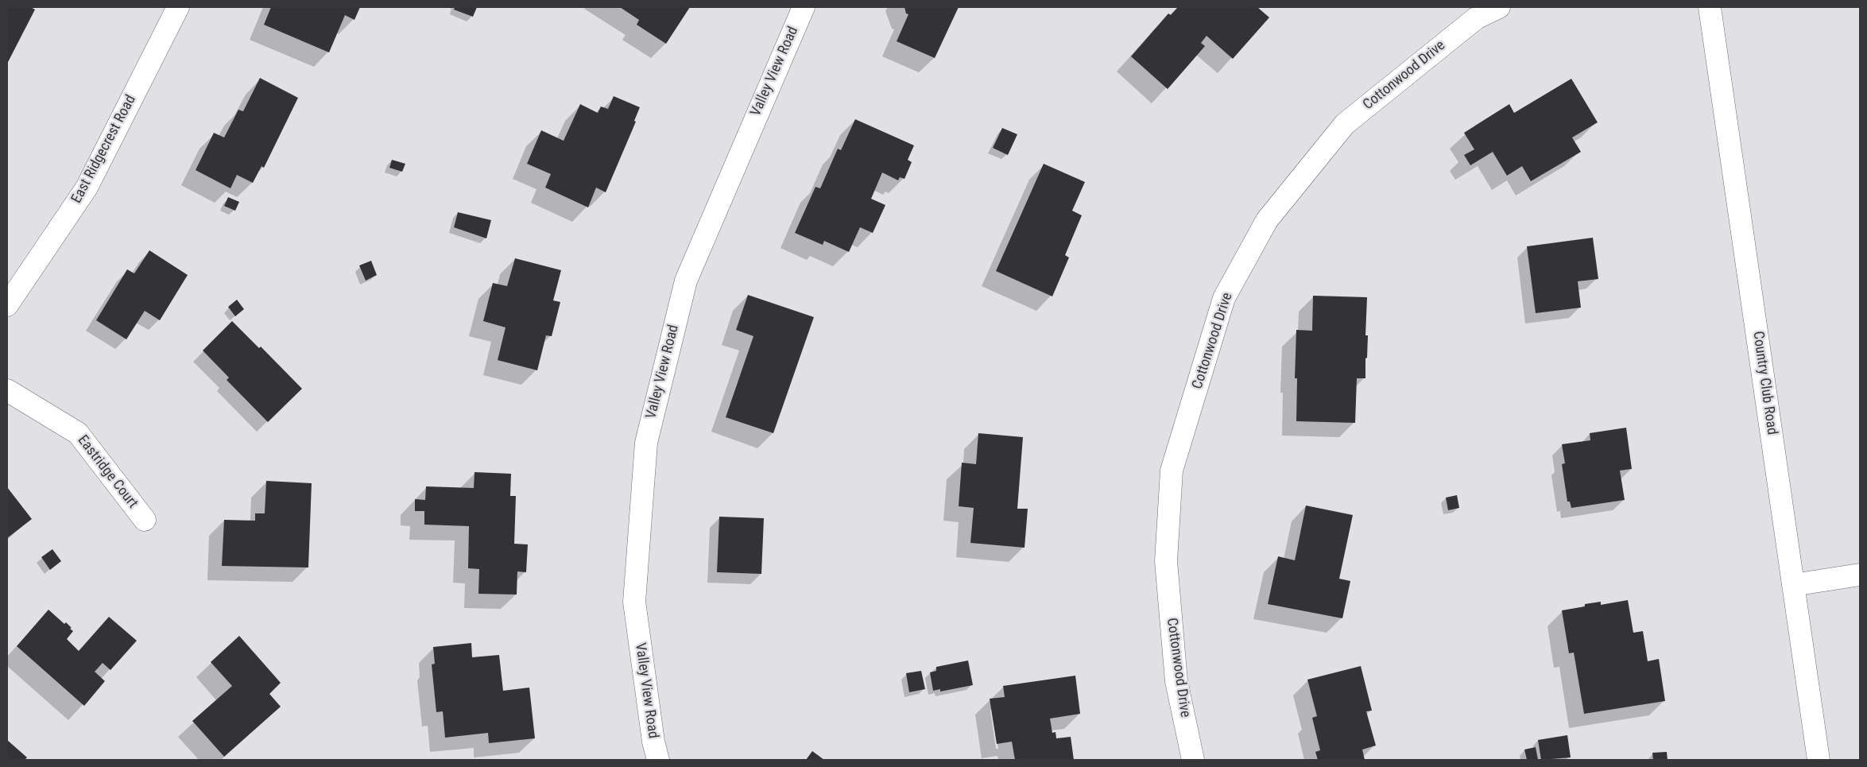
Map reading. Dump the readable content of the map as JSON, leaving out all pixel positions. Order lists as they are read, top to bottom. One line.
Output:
{"streets":{"street":["Valley View Road","Cottonwood Drive","East Ridgecrest Road","Country Club Road","Eastridge Court"]}}
